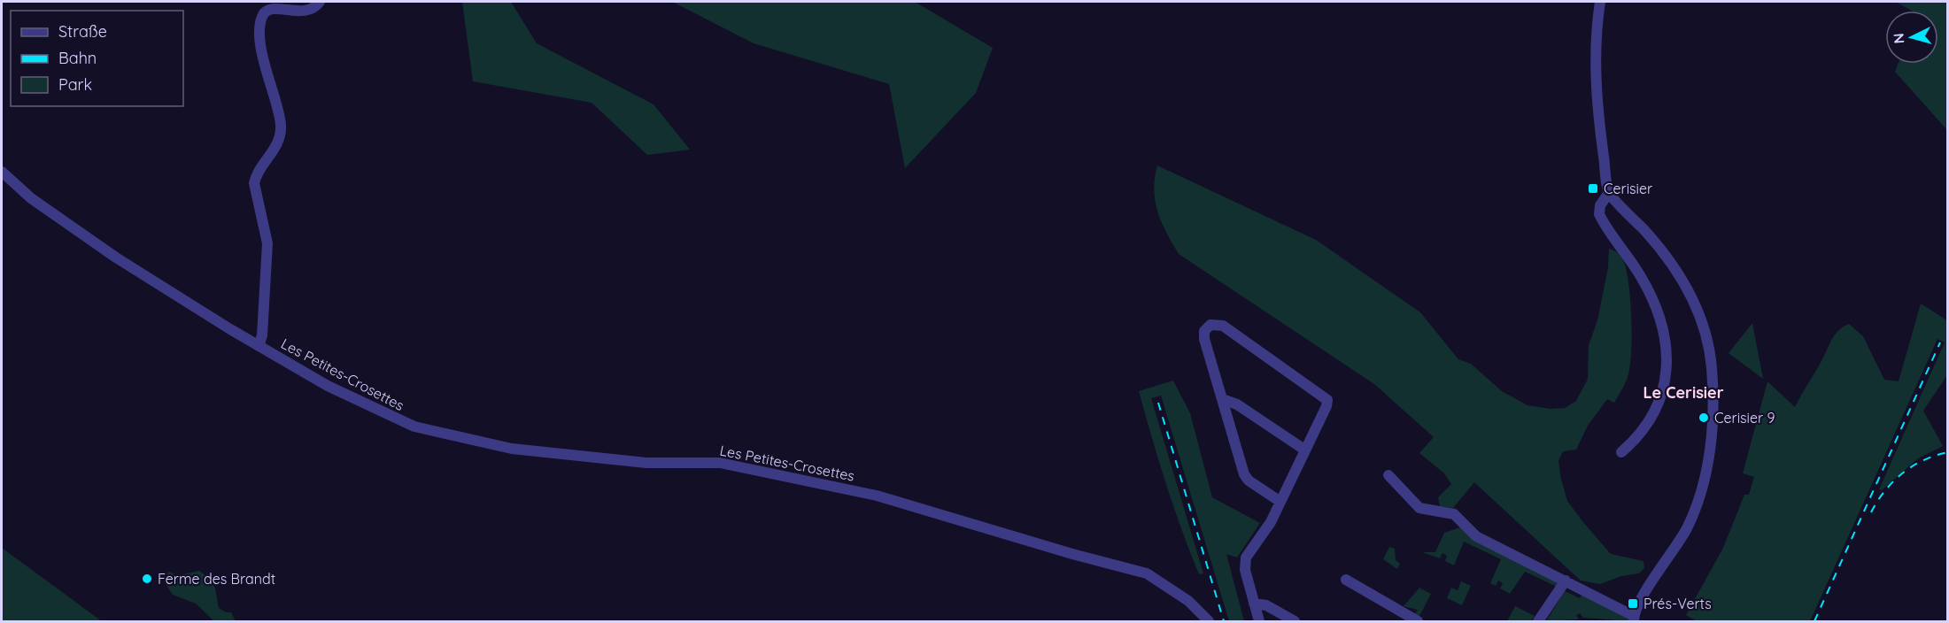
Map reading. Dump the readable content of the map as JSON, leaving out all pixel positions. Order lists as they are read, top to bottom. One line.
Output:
{"streets":{"street":["Les Petites-Crosettes"]},"districts":["Le Cerisier"],"places":{"transit":["Cerisier","Prés-Verts"],"other":["Cerisier 9","Ferme des Brandt"]},"legend":["Straße","Bahn","Park"],"north":"left"}
